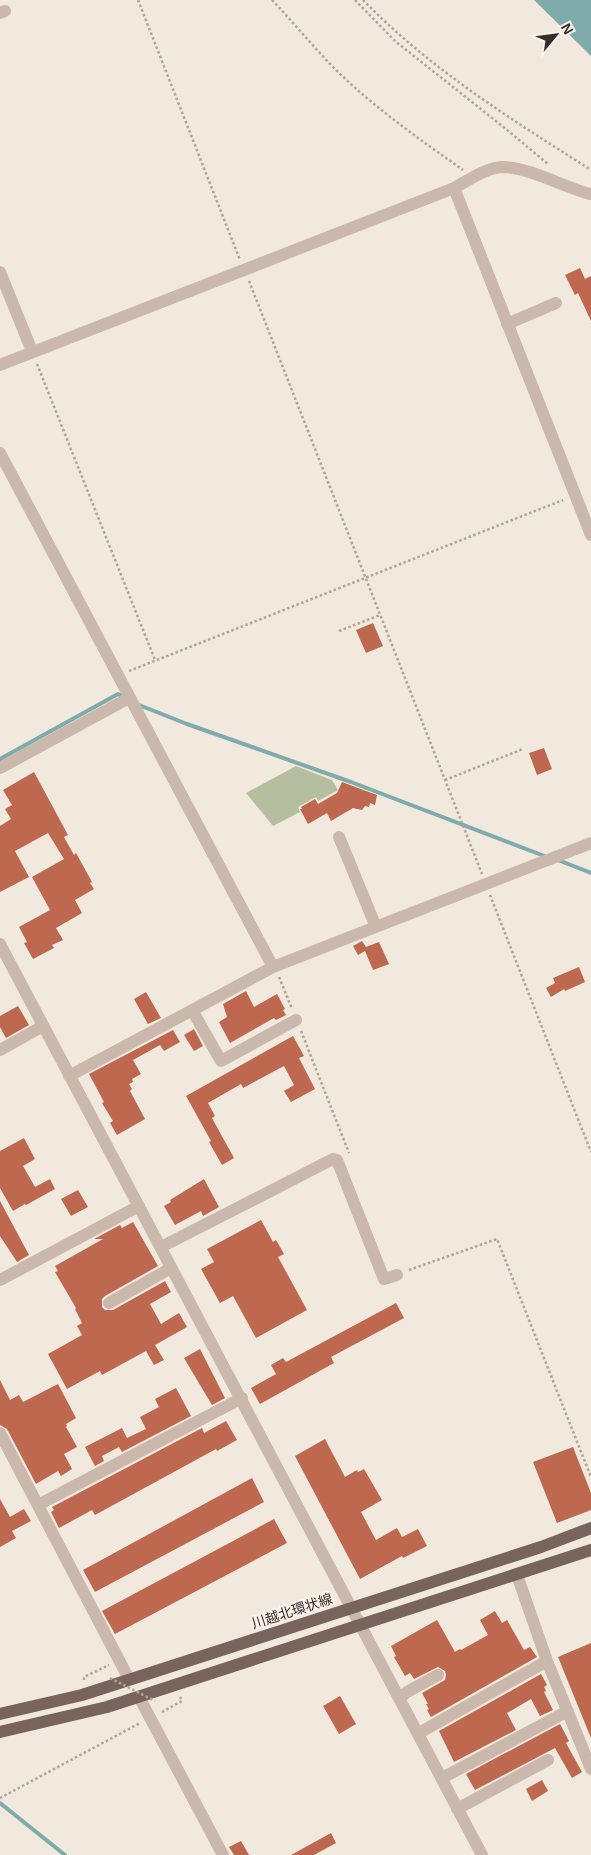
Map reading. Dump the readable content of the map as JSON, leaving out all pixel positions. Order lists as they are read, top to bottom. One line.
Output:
{"streets":{"main road":["川越北環状線"]},"north":"top right"}
